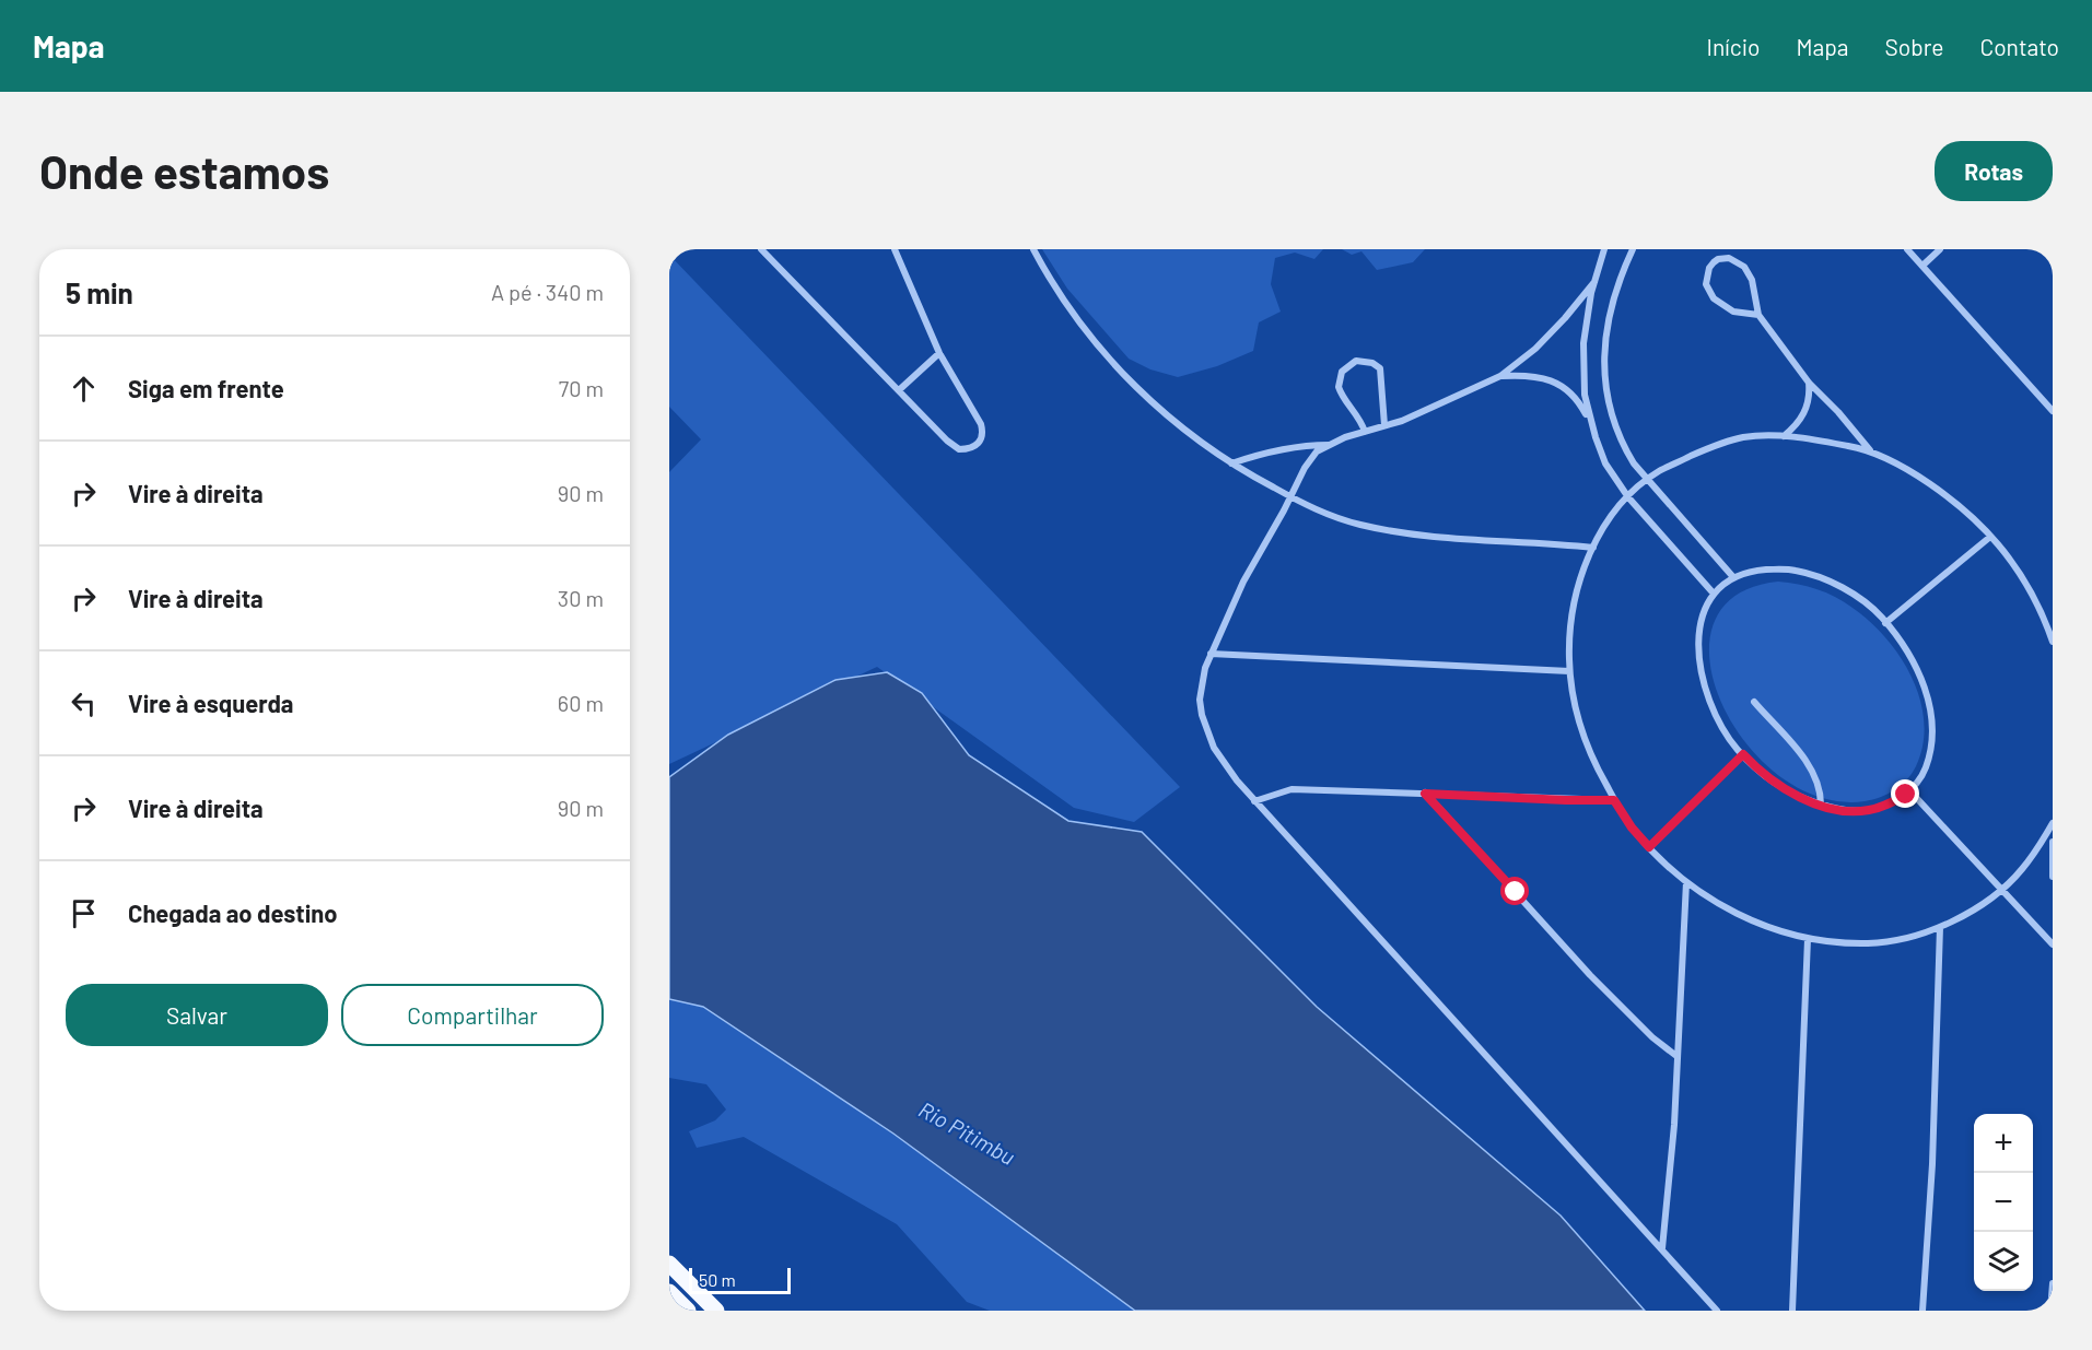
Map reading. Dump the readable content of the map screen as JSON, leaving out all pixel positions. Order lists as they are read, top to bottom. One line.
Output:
{"water":["Rio Pitimbu"],"scale_bar":"50 m","page":{"header":"Mapa","nav":["Início","Mapa","Sobre","Contato"],"buttons":["Rotas",["Salvar","Compartilhar"]],"title":"Onde estamos","heading":["5 min","A pé · 340 m"],"list":[["Siga em frente","70 m"],["Vire à direita","90 m"],["Vire à direita","30 m"],["Vire à esquerda","60 m"],["Vire à direita","90 m"],"Chegada ao destino"],"map_buttons":["+","−"],"scale":"50 m"}}
